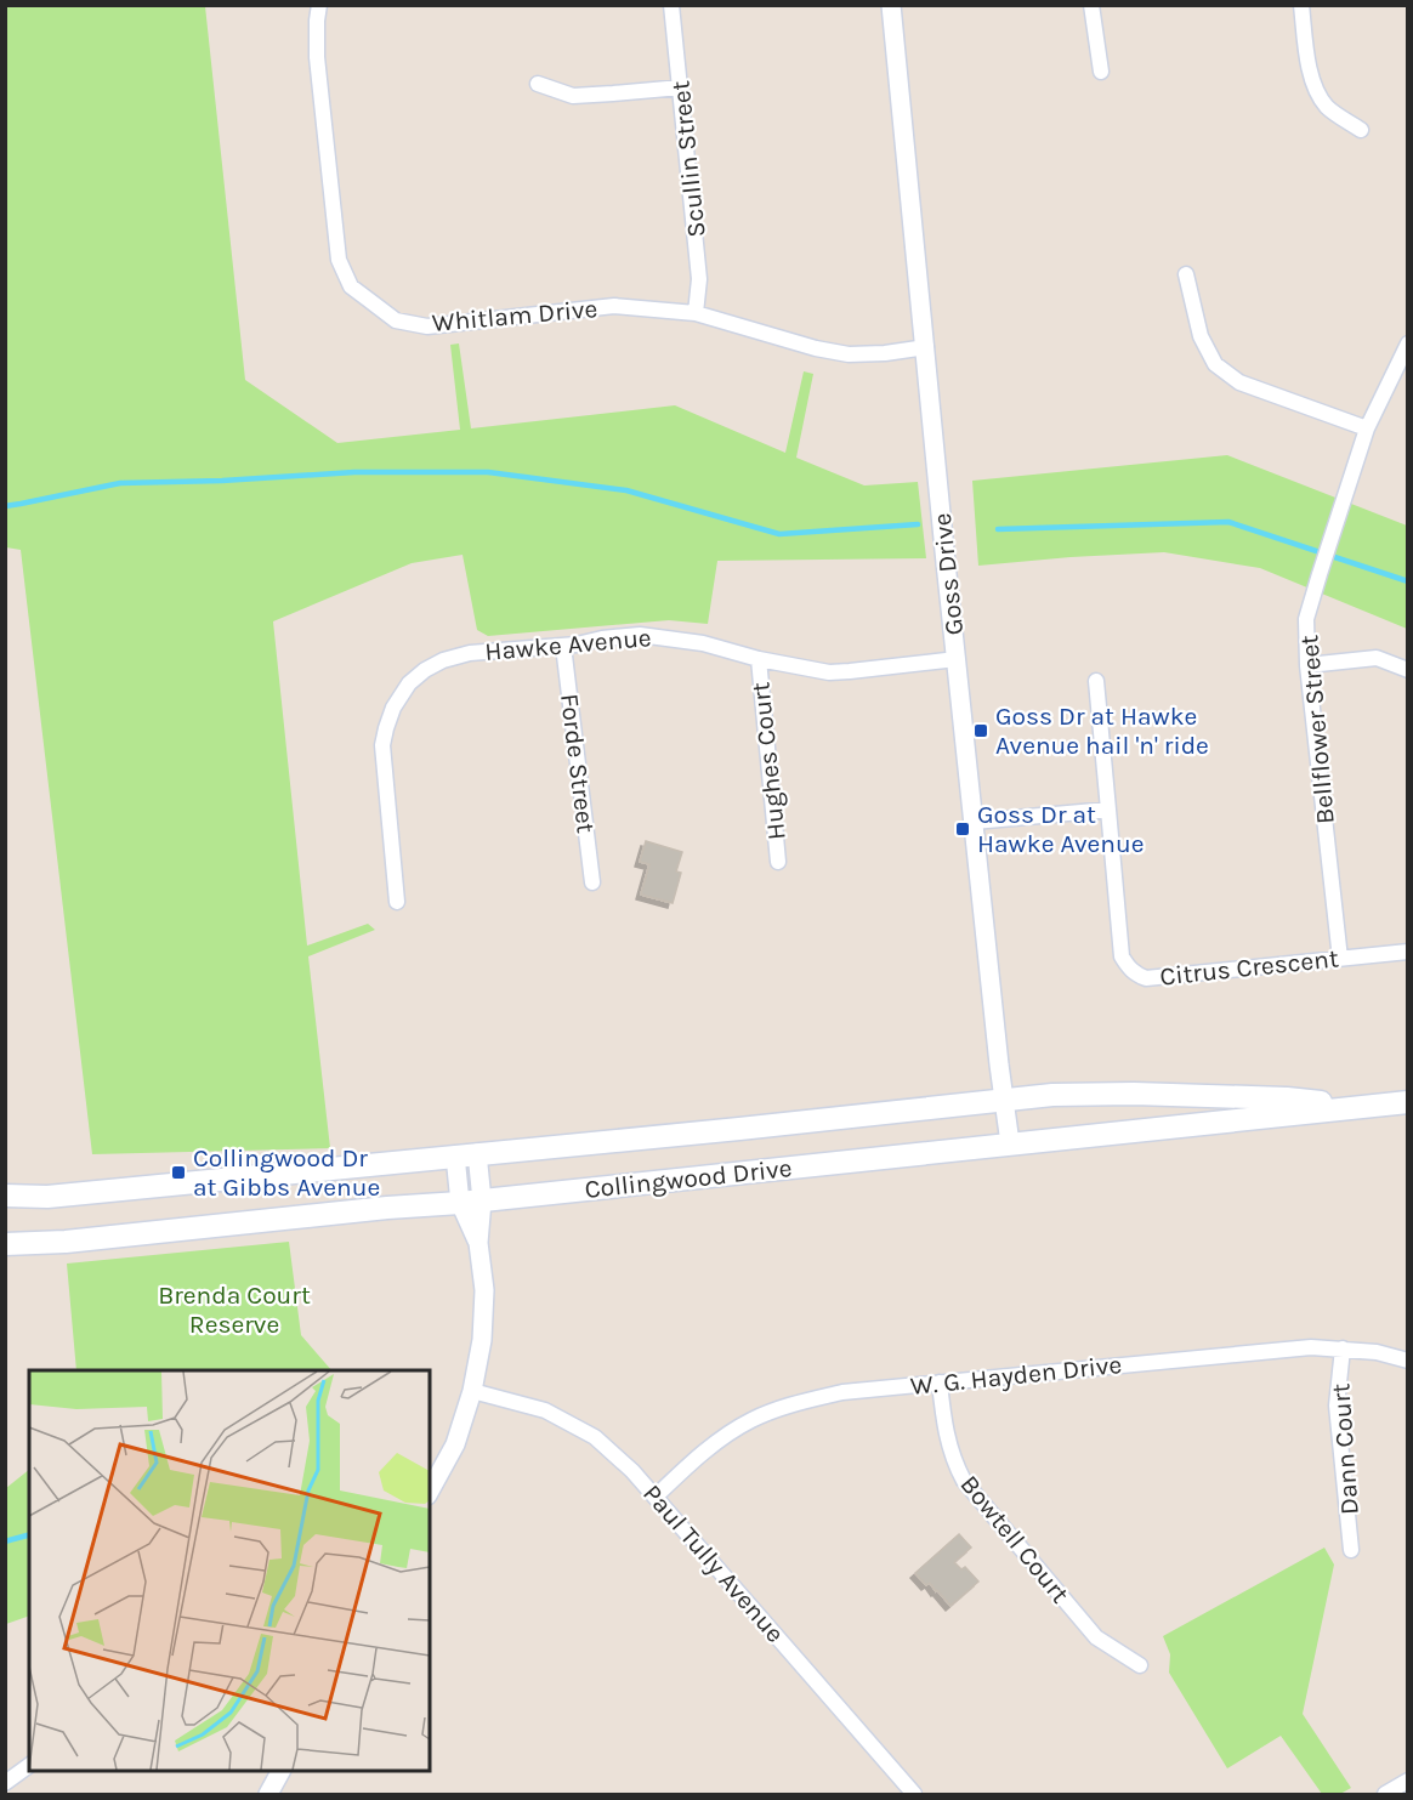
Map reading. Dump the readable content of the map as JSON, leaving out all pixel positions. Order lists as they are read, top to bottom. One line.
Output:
{"streets":{"main road":["Collingwood Drive"],"street":["Scullin Street","Whitlam Drive","Goss Drive","Hawke Avenue","Bellflower Street","Hughes Court","Forde Street","Citrus Crescent","W. G. Hayden Drive","Dann Court","Bowtell Court","Paul Tully Avenue"]},"crossings":[["Scullin Street","Whitlam Drive"],["Whitlam Drive","Goss Drive"],["Goss Drive","Hawke Avenue"],["Goss Drive","Collingwood Drive"],["Hawke Avenue","Hughes Court"],["Hawke Avenue","Forde Street"],["Bellflower Street","Citrus Crescent"],["W. G. Hayden Drive","Dann Court"],["W. G. Hayden Drive","Bowtell Court"],["W. G. Hayden Drive","Paul Tully Avenue"]],"parks":["Brenda Court Reserve"],"places":{"transit":["Goss Dr at Hawke Avenue hail 'n' ride","Goss Dr at Hawke Avenue","Collingwood Dr at Gibbs Avenue"]}}
